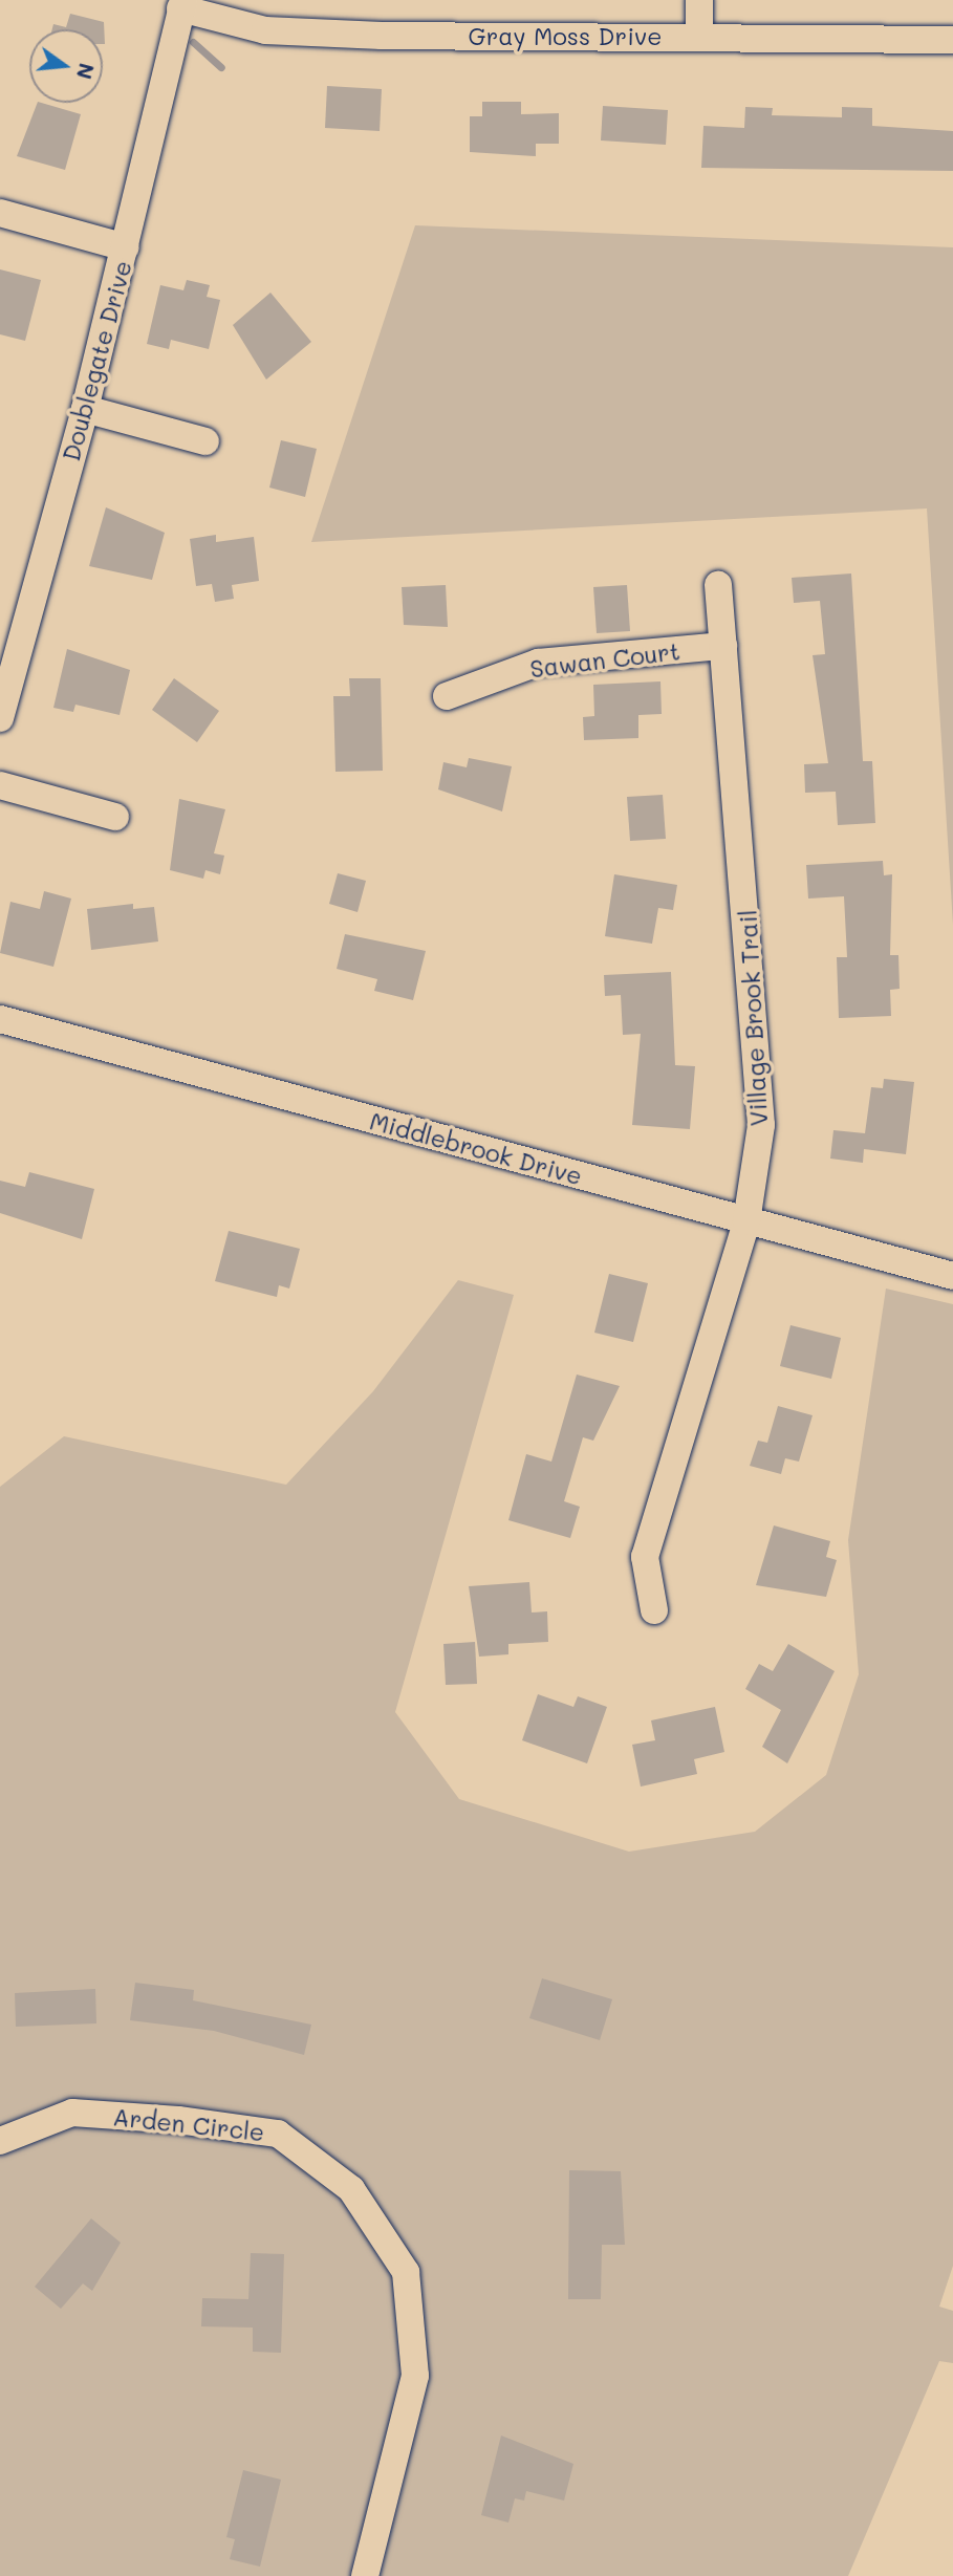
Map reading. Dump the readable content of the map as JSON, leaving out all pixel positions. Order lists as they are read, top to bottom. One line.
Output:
{"streets":{"street":["Gray Moss Drive","Doublegate Drive","Sawan Court","Village Brook Trail","Middlebrook Drive","Arden Circle"]},"crossings":[["Gray Moss Drive","Doublegate Drive"],["Sawan Court","Village Brook Trail"],["Village Brook Trail","Middlebrook Drive"]],"north":"right"}
